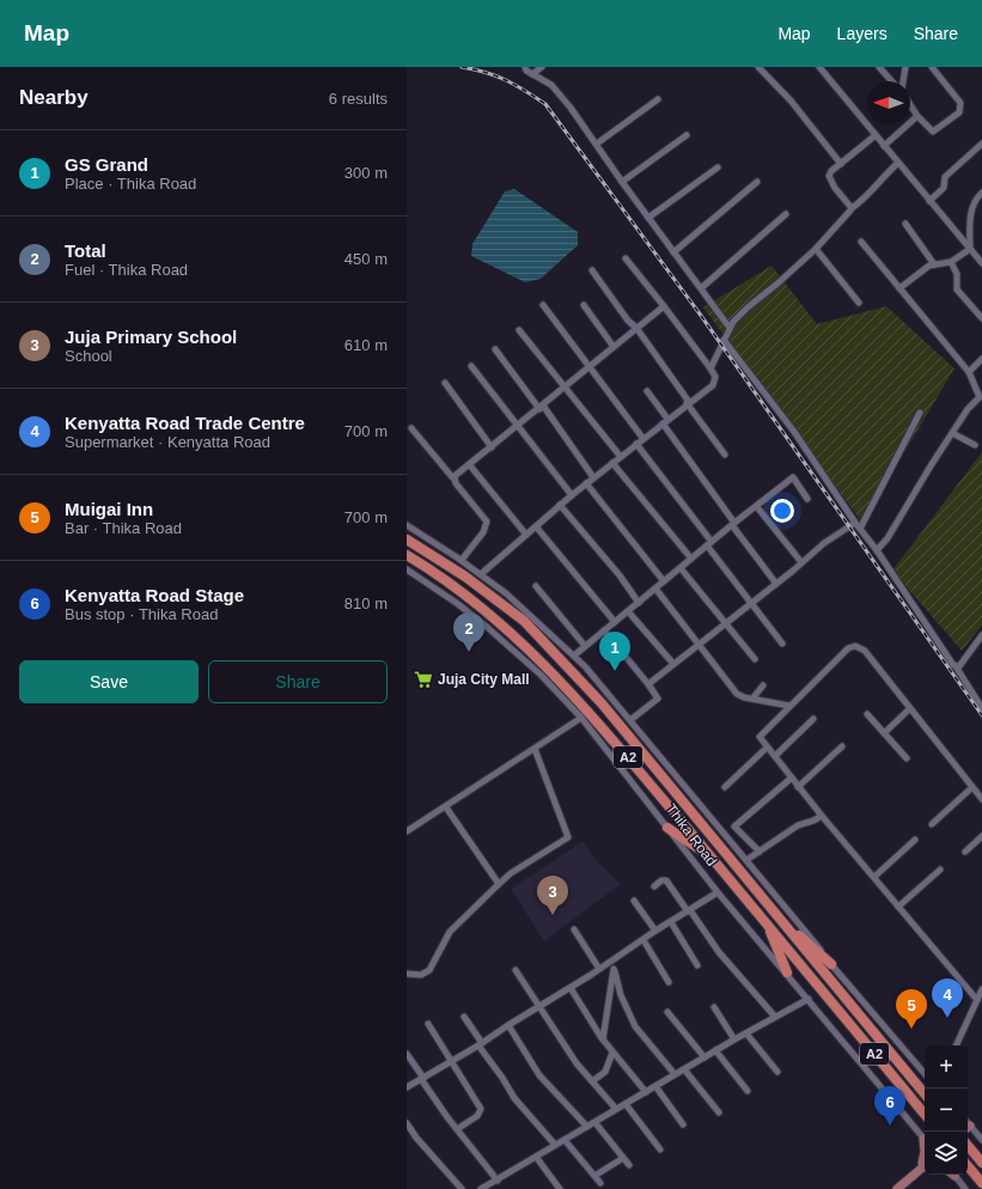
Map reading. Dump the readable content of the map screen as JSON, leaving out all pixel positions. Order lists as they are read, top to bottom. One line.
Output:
{"streets":{"highway":["A2","Thika Road"]},"places":{"supermarket":["Juja City Mall"]},"north":"left","page":{"header":"Map","nav":["Map","Layers","Share"],"heading":["Nearby","6 results"],"list":[{"mark":"1","name":"GS Grand","note":"Place · Thika Road","value":"300 m"},{"mark":"2","name":"Total","note":"Fuel · Thika Road","value":"450 m"},{"mark":"3","name":"Juja Primary School","note":"School","value":"610 m"},{"mark":"4","name":"Kenyatta Road Trade Centre","note":"Supermarket · Kenyatta Road","value":"700 m"},{"mark":"5","name":"Muigai Inn","note":"Bar · Thika Road","value":"700 m"},{"mark":"6","name":"Kenyatta Road Stage","note":"Bus stop · Thika Road","value":"810 m"}],"pins":["2","1","3","4","5","6"],"buttons":["Save","Share"],"map_buttons":["+","−"]}}
